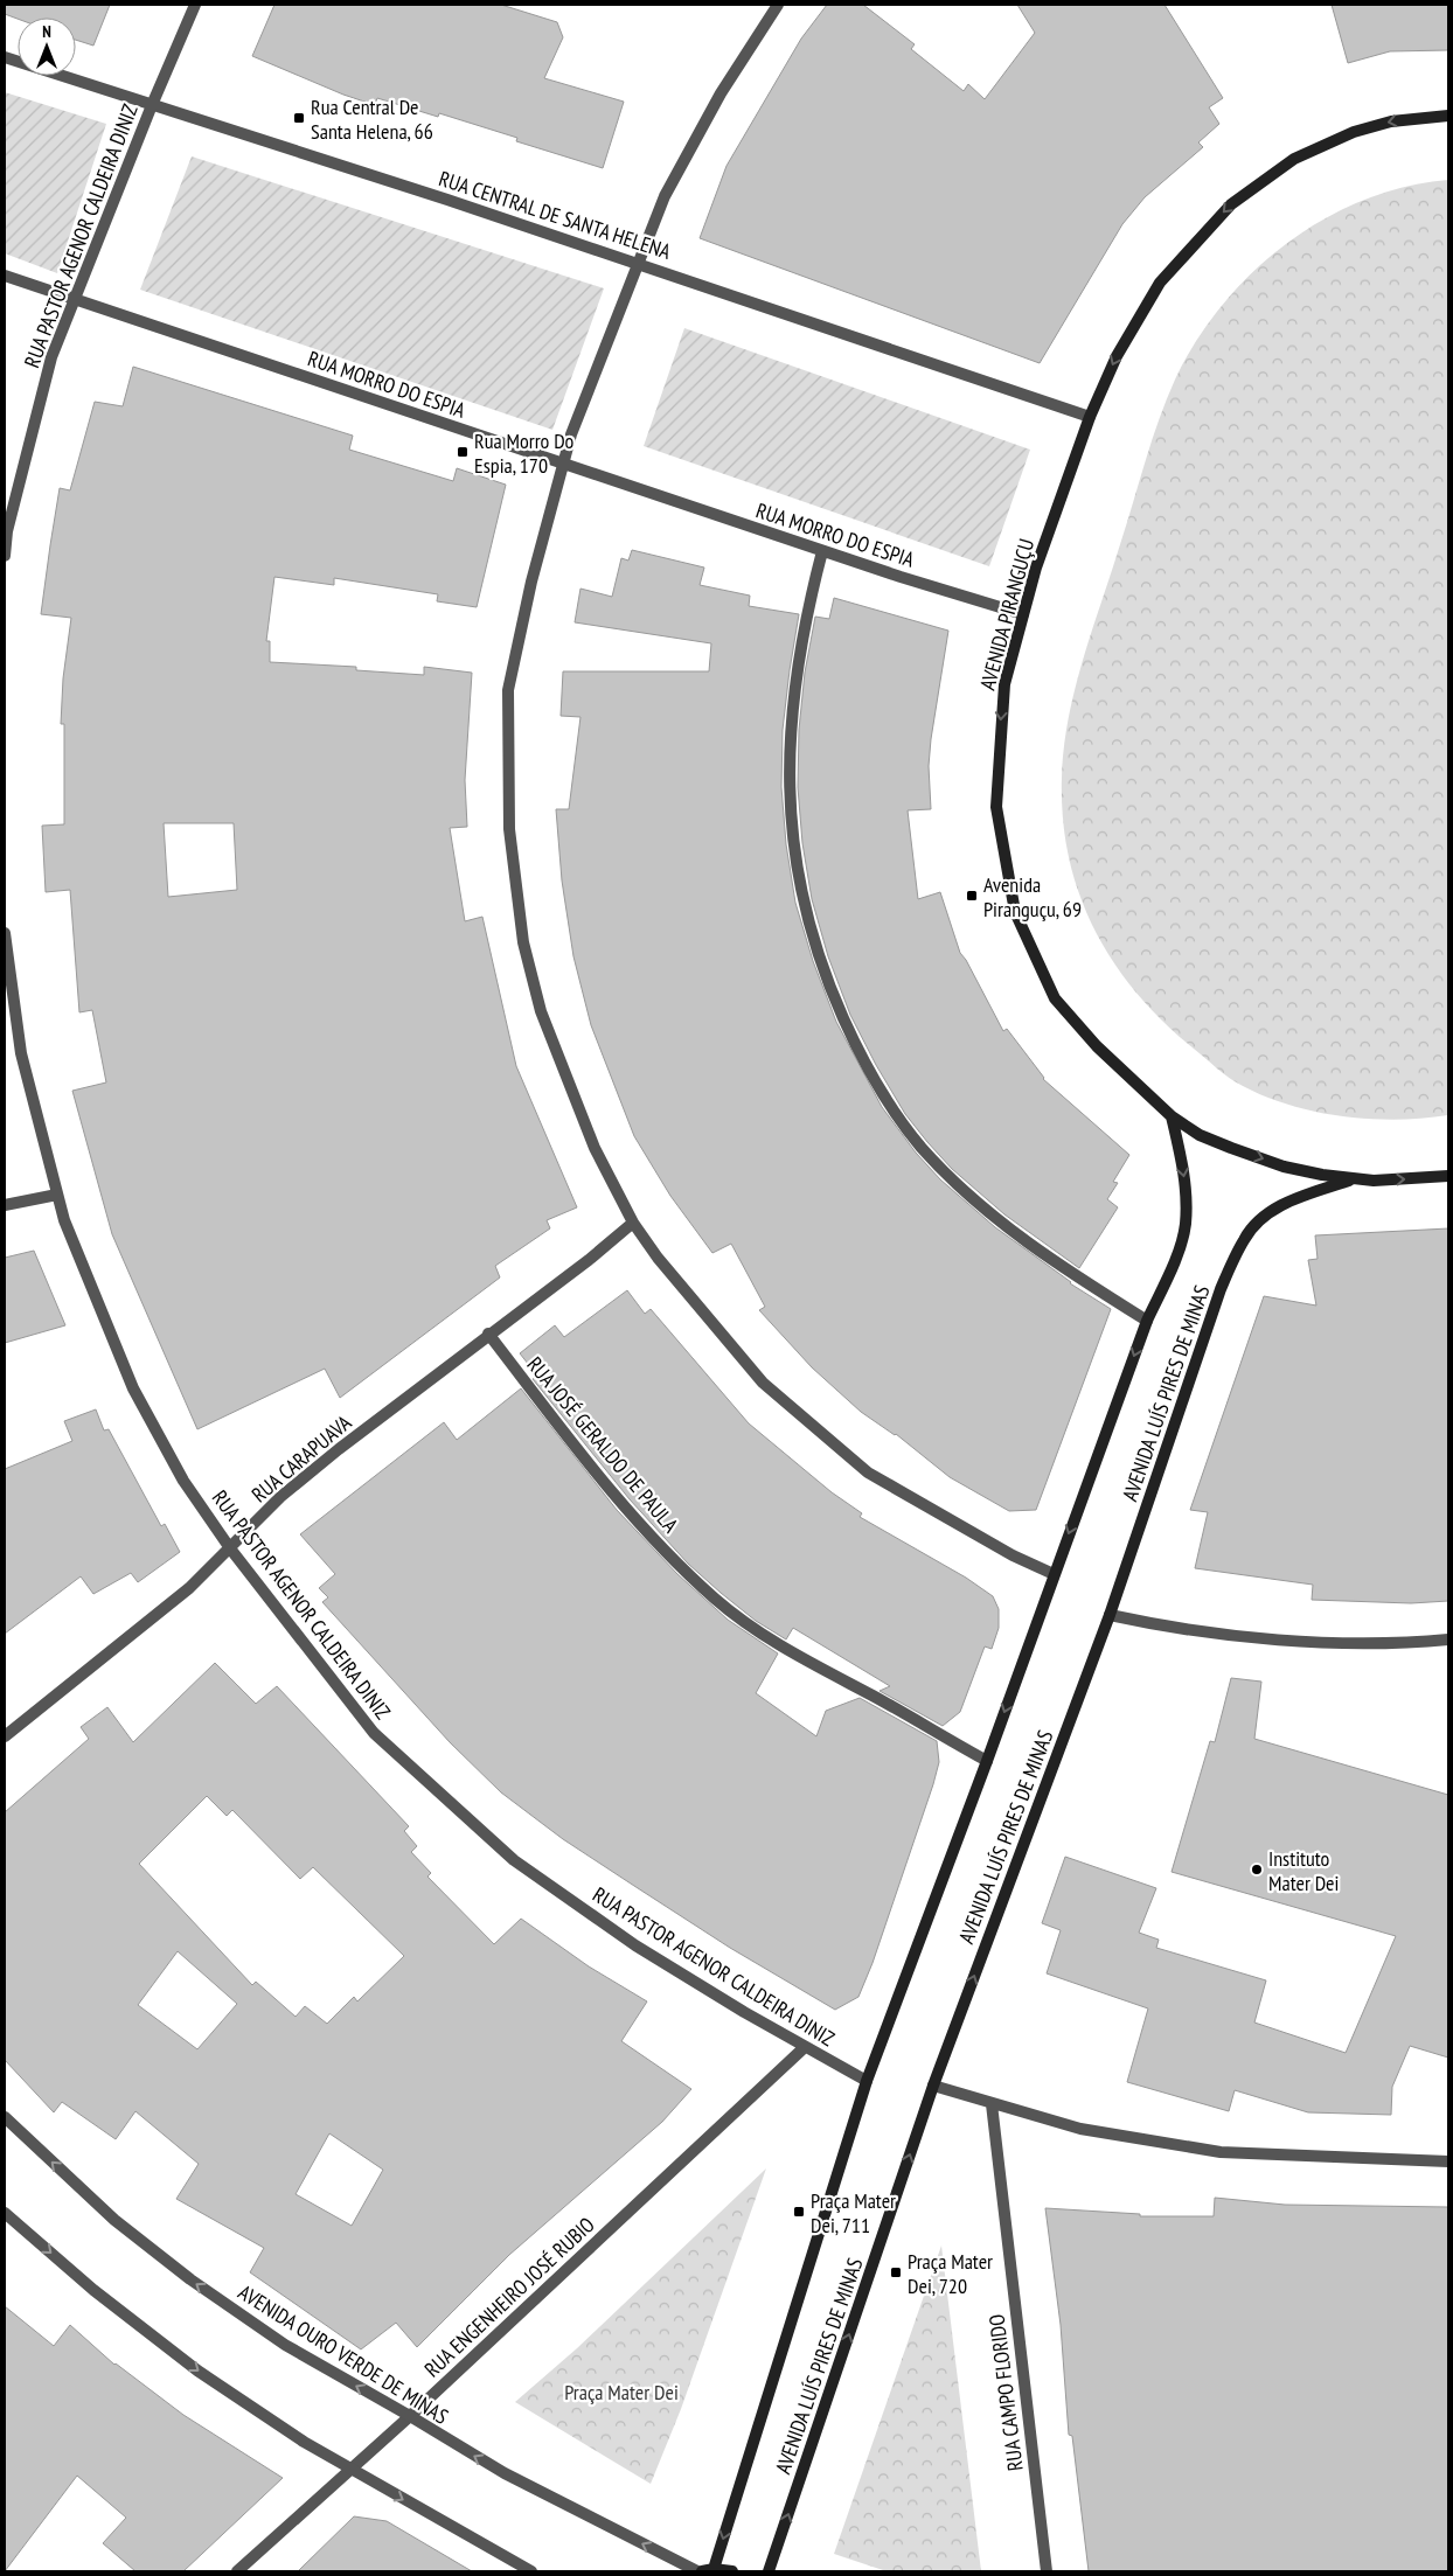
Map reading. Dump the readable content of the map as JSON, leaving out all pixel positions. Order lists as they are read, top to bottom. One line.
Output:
{"streets":{"main road":["AVENIDA PIRANGUÇU","AVENIDA LUÍS PIRES DE MINAS"],"street":["RUA CENTRAL DE SANTA HELENA","RUA PASTOR AGENOR CALDEIRA DINIZ","RUA MORRO DO ESPIA","RUA JOSÉ GERALDO DE PAULA","RUA CARAPUAVA","RUA ENGENHEIRO JOSÉ RUBIO","AVENIDA OURO VERDE DE MINAS","RUA CAMPO FLORIDO"]},"crossings":[["RUA CENTRAL DE SANTA HELENA","RUA PASTOR AGENOR CALDEIRA DINIZ"],["RUA CENTRAL DE SANTA HELENA","AVENIDA PIRANGUÇU"],["RUA PASTOR AGENOR CALDEIRA DINIZ","RUA MORRO DO ESPIA"],["RUA PASTOR AGENOR CALDEIRA DINIZ","AVENIDA LUÍS PIRES DE MINAS"],["RUA PASTOR AGENOR CALDEIRA DINIZ","RUA CARAPUAVA"],["RUA PASTOR AGENOR CALDEIRA DINIZ","RUA ENGENHEIRO JOSÉ RUBIO"],["RUA MORRO DO ESPIA","AVENIDA PIRANGUÇU"],["AVENIDA PIRANGUÇU","AVENIDA LUÍS PIRES DE MINAS"],["AVENIDA LUÍS PIRES DE MINAS","RUA JOSÉ GERALDO DE PAULA"],["RUA JOSÉ GERALDO DE PAULA","RUA CARAPUAVA"],["RUA ENGENHEIRO JOSÉ RUBIO","AVENIDA OURO VERDE DE MINAS"]],"parks":["Praça Mater Dei"],"places":{"transit":["Rua Central De Santa Helena, 66","Rua Morro Do Espia, 170","Avenida Piranguçu, 69","Praça Mater Dei, 711","Praça Mater Dei, 720"],"other":["Instituto Mater Dei"]},"north":"top"}
